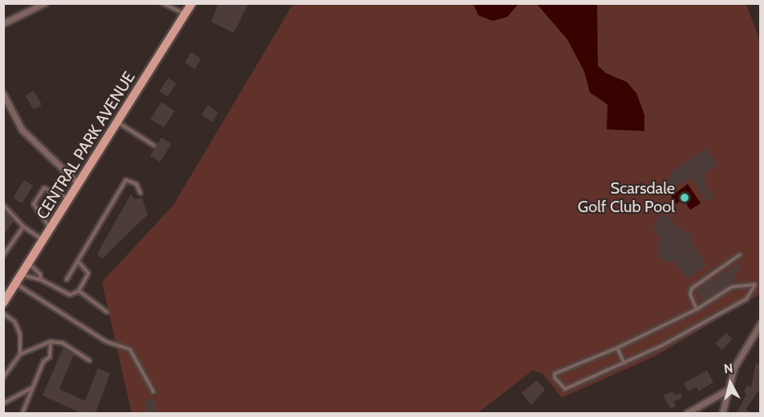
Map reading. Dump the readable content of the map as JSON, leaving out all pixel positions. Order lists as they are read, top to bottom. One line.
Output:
{"streets":{"main road":["CENTRAL PARK AVENUE"]},"places":["Scarsdale Golf Club Pool"],"north":"top"}
